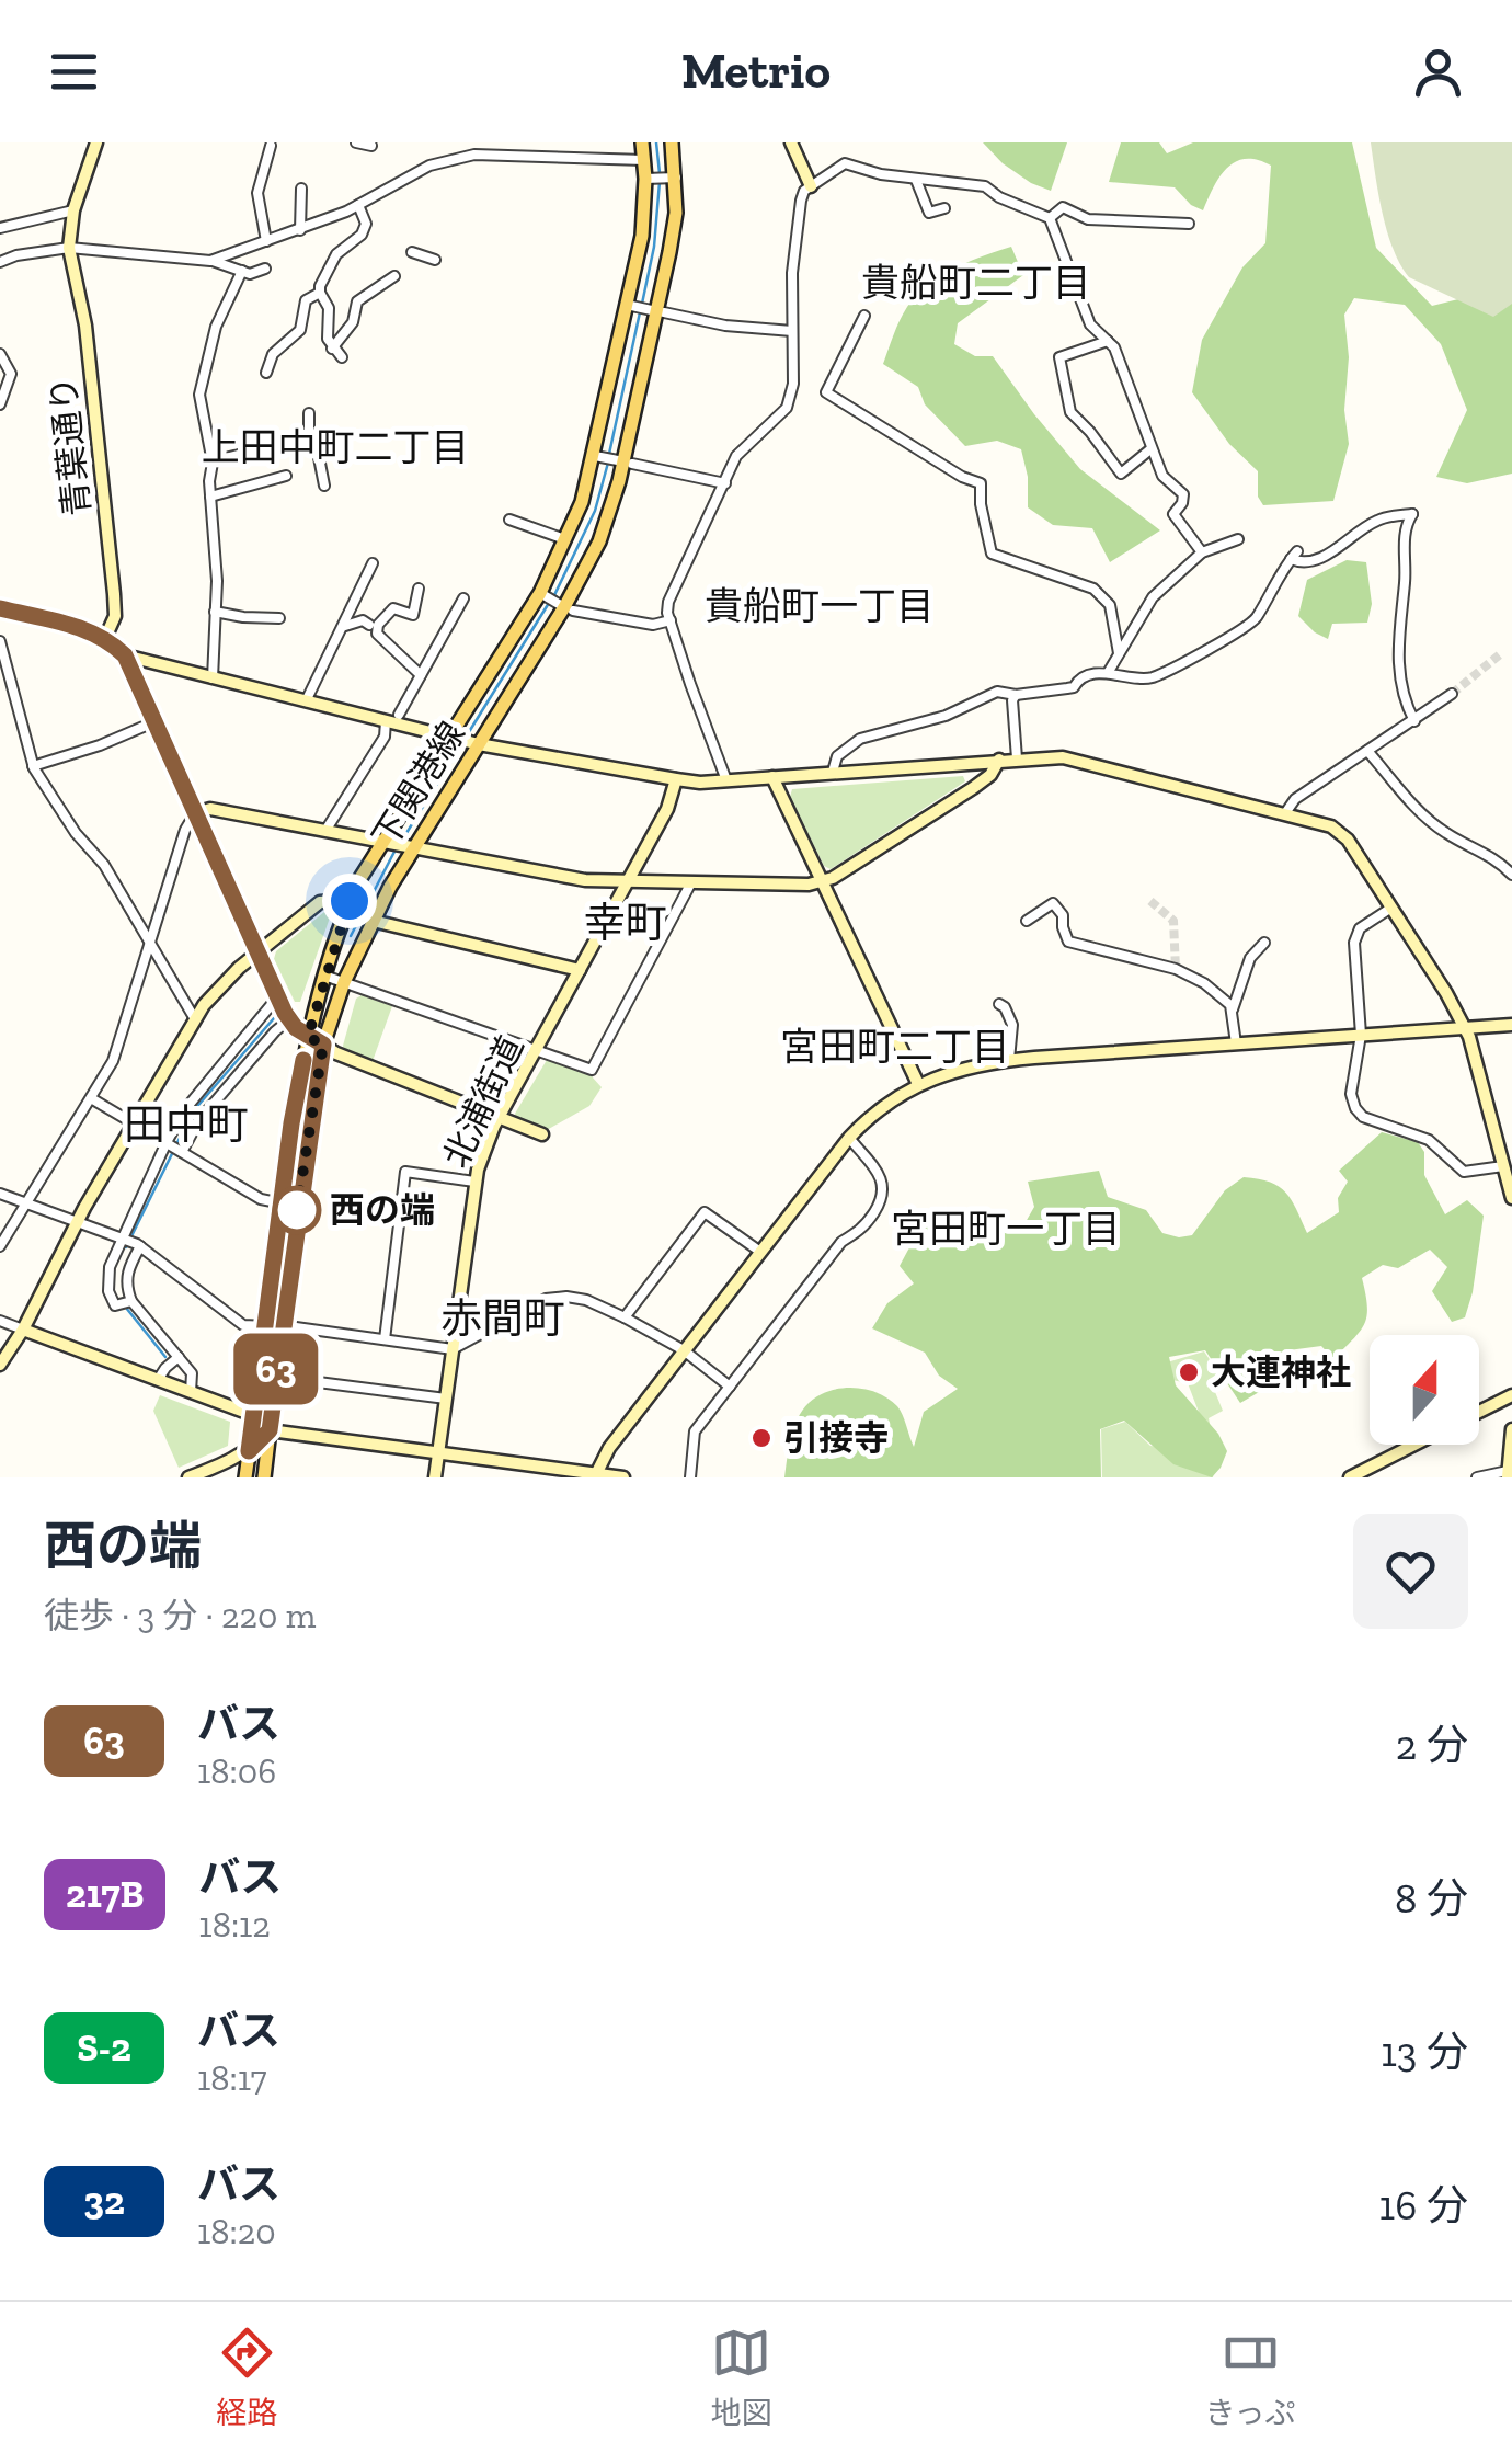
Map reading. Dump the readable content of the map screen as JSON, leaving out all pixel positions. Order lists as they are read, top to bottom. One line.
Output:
{"streets":{"main road":["下関港線"],"street":["青葉通り","北浦街道"]},"districts":["貴船町二丁目","上田中町二丁目","貴船町一丁目","幸町","宮田町二丁目","田中町","宮田町一丁目","赤間町"],"places":["西の端","大連神社","引接寺"],"lines":["bus line 63"],"north":"top","page":{"header":"Metrio","on_map":"63","heading":["西の端","徒歩 · 3 分 · 220 m"],"list":[{"mark":"63","name":"バス","note":"18:06","value":"2 分"},{"mark":"217B","name":"バス","note":"18:12","value":"8 分"},{"mark":"S-2","name":"バス","note":"18:17","value":"13 分"},{"mark":"32","name":"バス","note":"18:20","value":"16 分"}],"tabs":["経路","地図","きっぷ"]}}
